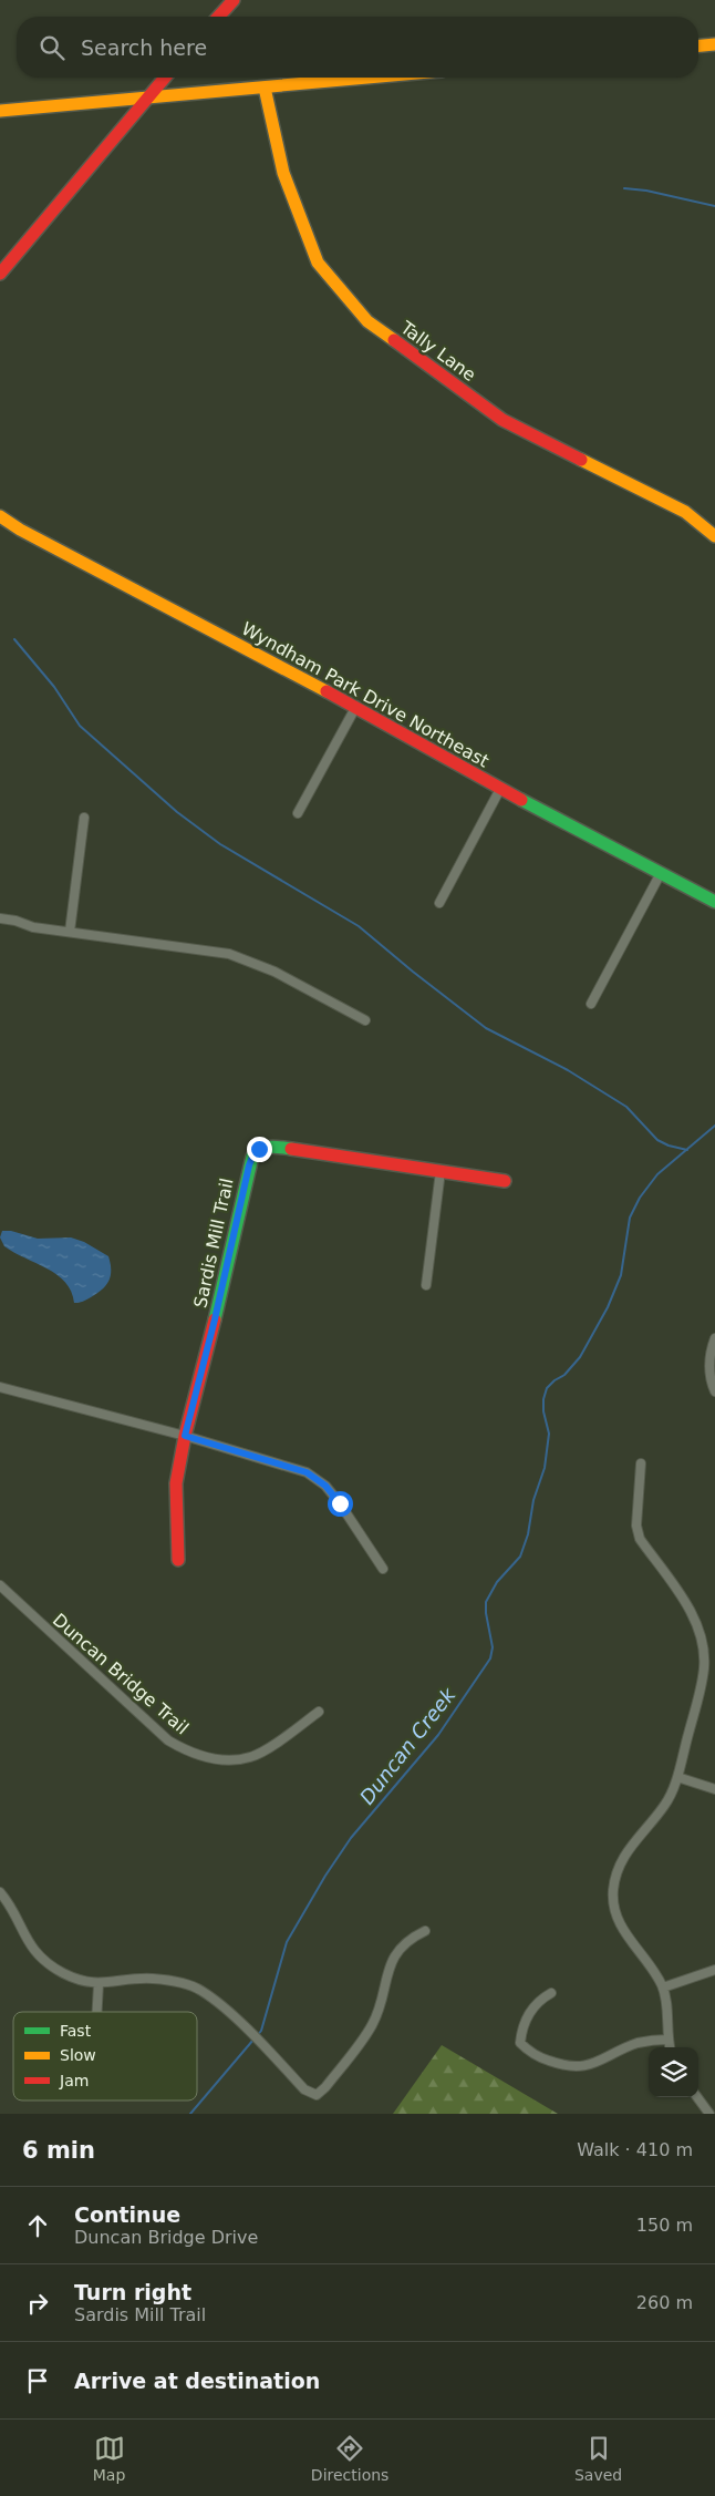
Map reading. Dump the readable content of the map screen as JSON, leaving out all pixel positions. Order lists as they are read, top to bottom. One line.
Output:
{"streets":{"street":["Tally Lane","Wyndham Park Drive Northeast","Sardis Mill Trail","Duncan Bridge Trail"]},"water":["Duncan Creek"],"legend":["Fast","Slow","Jam"],"page":{"search":"Search here","heading":["6 min","Walk · 410 m"],"list":[["Continue","Duncan Bridge Drive","150 m"],["Turn right","Sardis Mill Trail","260 m"],"Arrive at destination"],"nav":["Map","Directions","Saved"]}}
